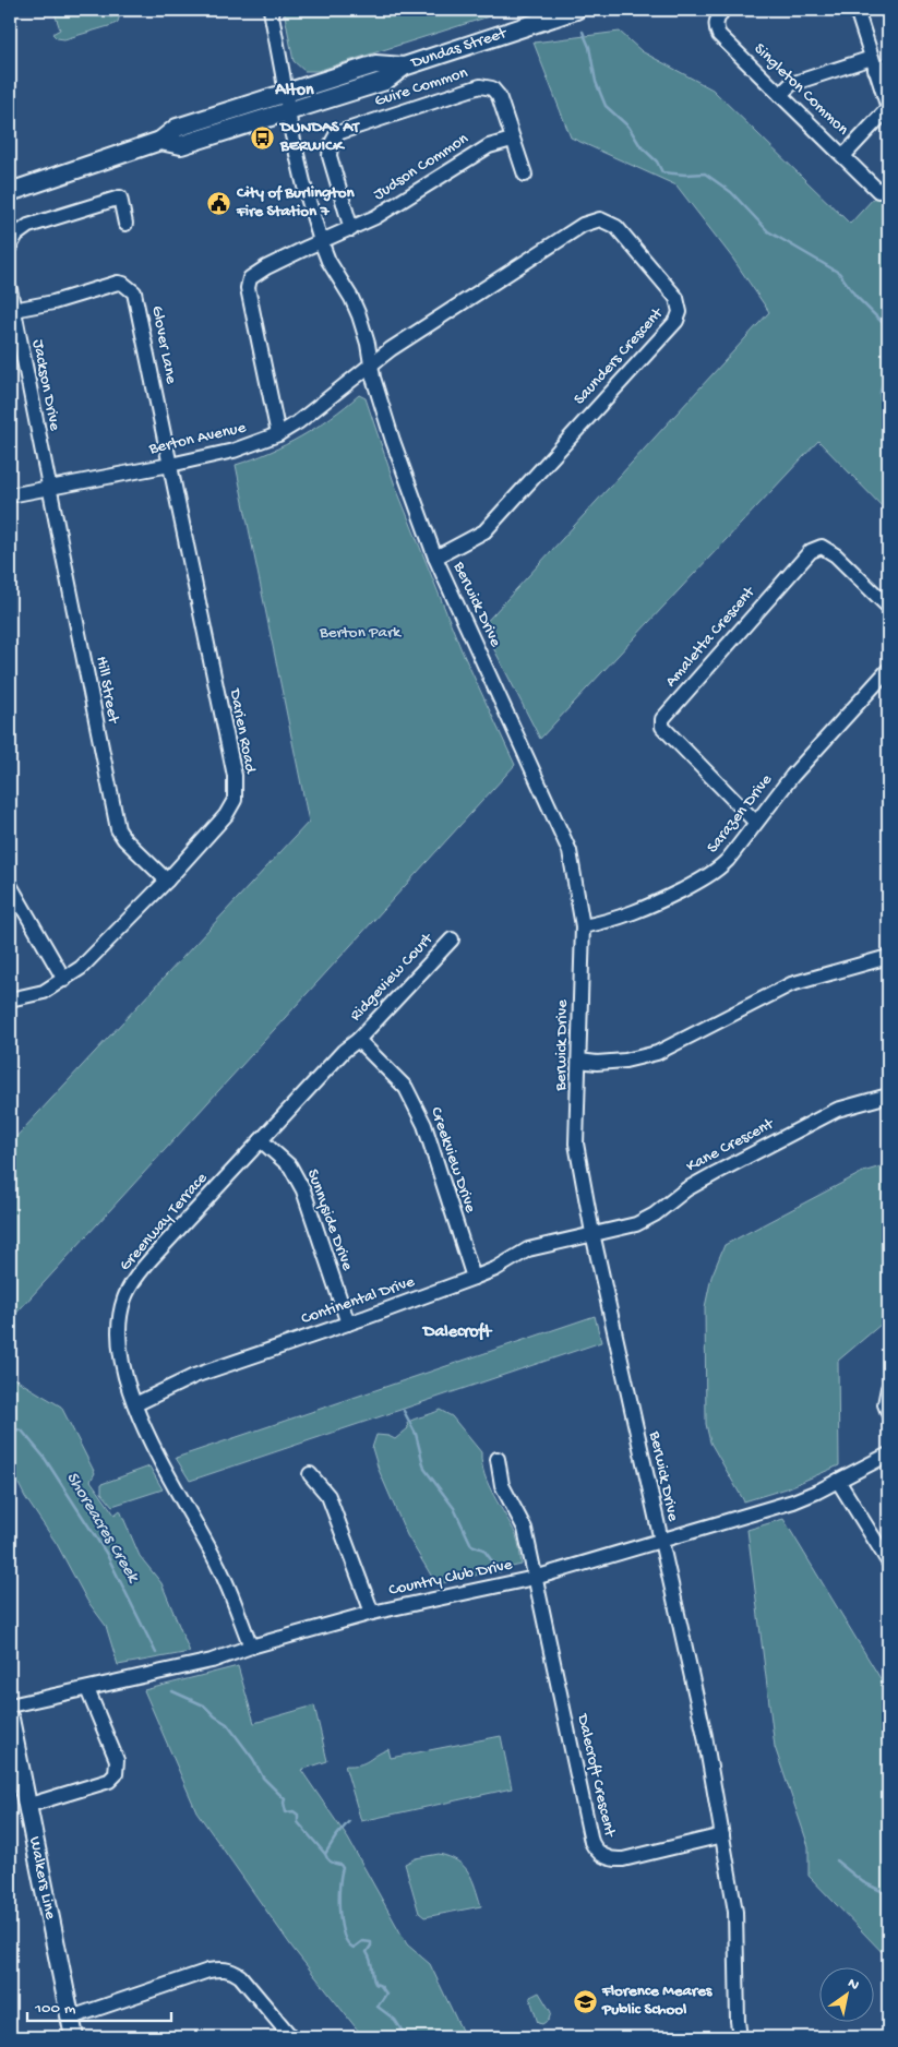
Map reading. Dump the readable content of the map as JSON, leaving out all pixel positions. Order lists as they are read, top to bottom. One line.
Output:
{"streets":{"main road":["Dundas Street","Walkers Line"],"street":["Guire Common","Singleton Common","Judson Common","Glover Lane","Saunders Crescent","Jackson Drive","Berton Avenue","Berwick Drive","Amaletta Crescent","Hill Street","Darien Road","Sarazen Drive","Ridgeview Court","Kane Crescent","Creekview Drive","Sunnyside Drive","Greenway Terrace","Continental Drive","Country Club Drive","Dalecroft Crescent"]},"crossings":[["Dundas Street","Berwick Drive"],["Guire Common","Judson Common"],["Judson Common","Berton Avenue"],["Judson Common","Berwick Drive"],["Glover Lane","Jackson Drive"],["Glover Lane","Berton Avenue"],["Glover Lane","Darien Road"],["Saunders Crescent","Berton Avenue"],["Saunders Crescent","Berwick Drive"],["Jackson Drive","Berton Avenue"],["Jackson Drive","Hill Street"],["Berton Avenue","Berwick Drive"],["Berton Avenue","Hill Street"],["Berton Avenue","Darien Road"],["Berwick Drive","Sarazen Drive"],["Berwick Drive","Kane Crescent"],["Berwick Drive","Continental Drive"],["Berwick Drive","Country Club Drive"],["Berwick Drive","Dalecroft Crescent"],["Amaletta Crescent","Sarazen Drive"],["Hill Street","Darien Road"],["Ridgeview Court","Creekview Drive"],["Ridgeview Court","Greenway Terrace"],["Kane Crescent","Continental Drive"],["Creekview Drive","Greenway Terrace"],["Creekview Drive","Continental Drive"],["Sunnyside Drive","Greenway Terrace"],["Sunnyside Drive","Continental Drive"],["Greenway Terrace","Continental Drive"],["Greenway Terrace","Country Club Drive"],["Country Club Drive","Dalecroft Crescent"]],"districts":["Alton","Dalecroft"],"water":["Shoreacres Creek"],"parks":["Berton Park"],"places":{"bus stop":["DUNDAS AT BERWICK"],"public building":["City of Burlington Fire Station 7"],"school or university":["Florence Meares Public School"]},"scale_bar":"100 m","north":"top right"}
